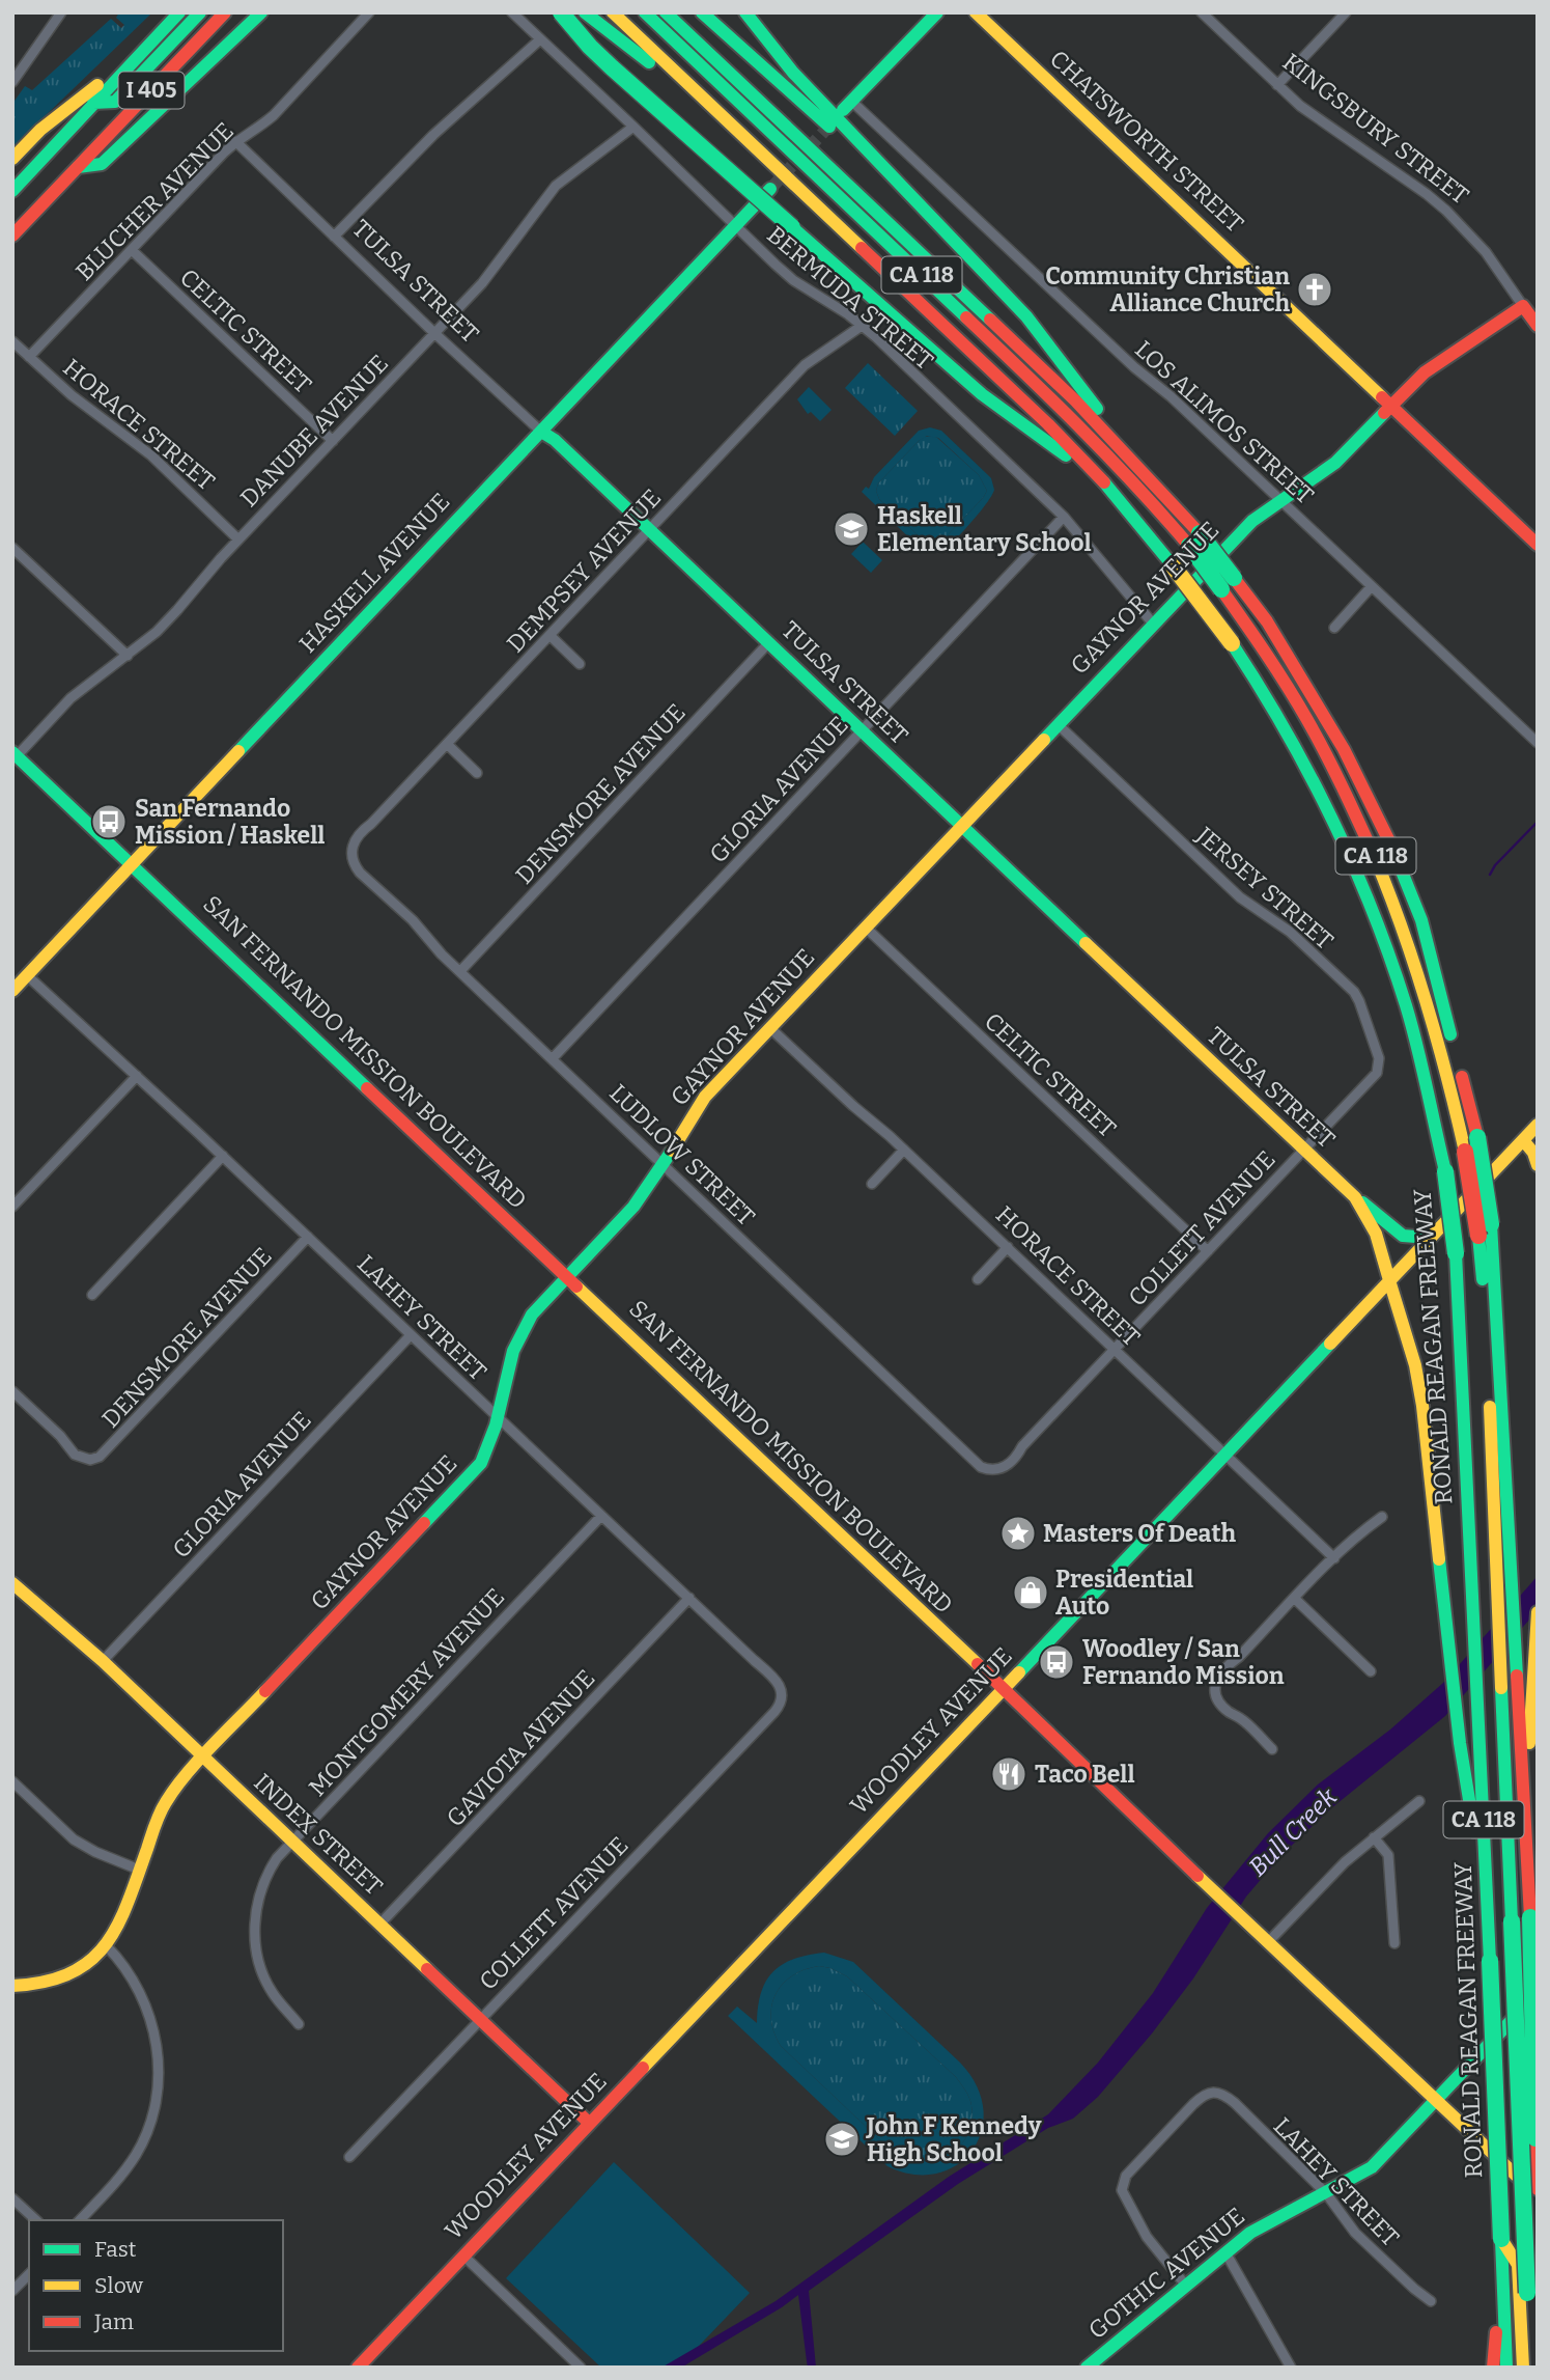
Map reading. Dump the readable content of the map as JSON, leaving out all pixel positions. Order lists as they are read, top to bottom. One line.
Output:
{"streets":{"main road":["I 405","KINGSBURY STREET","CHATSWORTH STREET","CA 118","TULSA STREET","HASKELL AVENUE","GAYNOR AVENUE","SAN FERNANDO MISSION BOULEVARD","RONALD REAGAN FREEWAY","WOODLEY AVENUE","INDEX STREET","GOTHIC AVENUE"],"street":["BLUCHER AVENUE","BERMUDA STREET","CELTIC STREET","LOS ALIMOS STREET","HORACE STREET","DANUBE AVENUE","DEMPSEY AVENUE","GLORIA AVENUE","DENSMORE AVENUE","JERSEY STREET","LUDLOW STREET","COLLETT AVENUE","LAHEY STREET","MONTGOMERY AVENUE","GAVIOTA AVENUE"]},"crossings":[["KINGSBURY STREET","GAYNOR AVENUE"],["CHATSWORTH STREET","GAYNOR AVENUE"],["BLUCHER AVENUE","TULSA STREET"],["BLUCHER AVENUE","CELTIC STREET"],["BLUCHER AVENUE","HORACE STREET"],["CA 118","RONALD REAGAN FREEWAY"],["TULSA STREET","DANUBE AVENUE"],["TULSA STREET","DEMPSEY AVENUE"],["TULSA STREET","HASKELL AVENUE"],["TULSA STREET","GAYNOR AVENUE"],["TULSA STREET","GLORIA AVENUE"],["TULSA STREET","DENSMORE AVENUE"],["TULSA STREET","COLLETT AVENUE"],["TULSA STREET","RONALD REAGAN FREEWAY"],["TULSA STREET","WOODLEY AVENUE"],["BERMUDA STREET","DANUBE AVENUE"],["BERMUDA STREET","DEMPSEY AVENUE"],["BERMUDA STREET","HASKELL AVENUE"],["BERMUDA STREET","GAYNOR AVENUE"],["BERMUDA STREET","GLORIA AVENUE"],["CELTIC STREET","DANUBE AVENUE"],["CELTIC STREET","GAYNOR AVENUE"],["CELTIC STREET","COLLETT AVENUE"],["LOS ALIMOS STREET","GAYNOR AVENUE"],["HORACE STREET","DANUBE AVENUE"],["HORACE STREET","GAYNOR AVENUE"],["HORACE STREET","COLLETT AVENUE"],["HORACE STREET","WOODLEY AVENUE"],["DANUBE AVENUE","SAN FERNANDO MISSION BOULEVARD"],["DEMPSEY AVENUE","LUDLOW STREET"],["HASKELL AVENUE","SAN FERNANDO MISSION BOULEVARD"],["HASKELL AVENUE","LAHEY STREET"],["GAYNOR AVENUE","JERSEY STREET"],["GAYNOR AVENUE","SAN FERNANDO MISSION BOULEVARD"],["GAYNOR AVENUE","LUDLOW STREET"],["GAYNOR AVENUE","LAHEY STREET"],["GAYNOR AVENUE","INDEX STREET"],["GLORIA AVENUE","LUDLOW STREET"],["GLORIA AVENUE","LAHEY STREET"],["GLORIA AVENUE","INDEX STREET"],["DENSMORE AVENUE","LUDLOW STREET"],["DENSMORE AVENUE","LAHEY STREET"],["JERSEY STREET","COLLETT AVENUE"],["SAN FERNANDO MISSION BOULEVARD","WOODLEY AVENUE"],["SAN FERNANDO MISSION BOULEVARD","GOTHIC AVENUE"],["LUDLOW STREET","COLLETT AVENUE"],["COLLETT AVENUE","LAHEY STREET"],["COLLETT AVENUE","INDEX STREET"],["LAHEY STREET","MONTGOMERY AVENUE"],["LAHEY STREET","GAVIOTA AVENUE"],["LAHEY STREET","GOTHIC AVENUE"],["MONTGOMERY AVENUE","INDEX STREET"],["WOODLEY AVENUE","INDEX STREET"],["GAVIOTA AVENUE","INDEX STREET"]],"water":["Bull Creek"],"places":{"church":["Community Christian Alliance Church"],"school or university":["Haskell Elementary School","John F Kennedy High School"],"bus stop":["San Fernando Mission / Haskell","Woodley / San Fernando Mission"],"place":["Masters Of Death"],"shop":["Presidential Auto"],"restaurant":["Taco Bell"]},"legend":["Fast","Slow","Jam"]}
